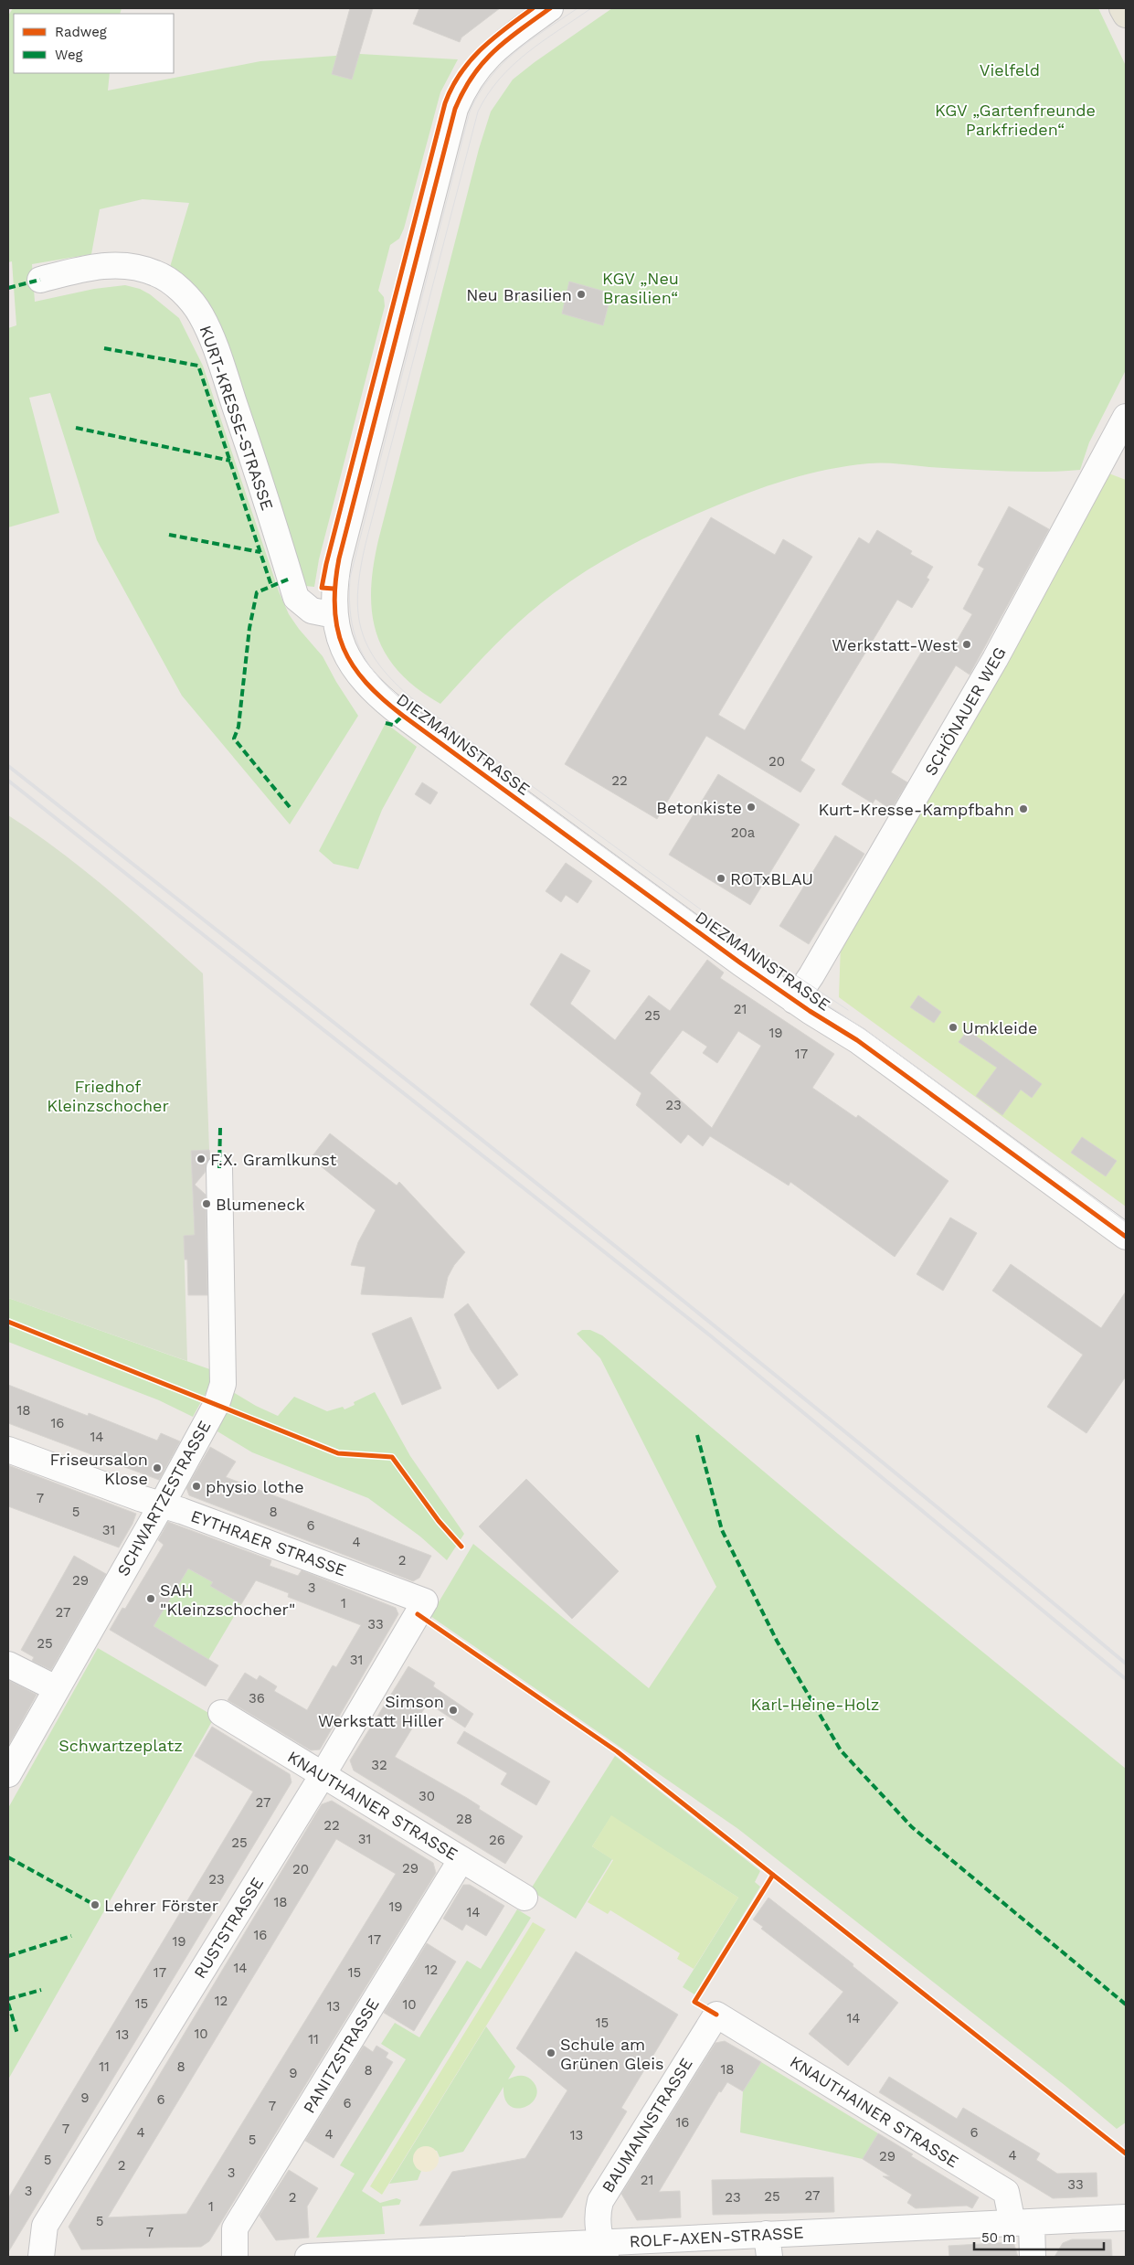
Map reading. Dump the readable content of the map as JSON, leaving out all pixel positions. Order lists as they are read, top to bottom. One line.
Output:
{"streets":{"street":["KURT-KRESSE-STRASSE","SCHÖNAUER WEG","DIEZMANNSTRASSE","SCHWARTZESTRASSE","EYTHRAER STRASSE","KNAUTHAINER STRASSE","RUSTSTRASSE","PANITZSTRASSE","BAUMANNSTRASSE","ROLF-AXEN-STRASSE"]},"crossings":[["KURT-KRESSE-STRASSE","DIEZMANNSTRASSE"],["SCHÖNAUER WEG","DIEZMANNSTRASSE"],["SCHWARTZESTRASSE","EYTHRAER STRASSE"],["EYTHRAER STRASSE","RUSTSTRASSE"],["KNAUTHAINER STRASSE","RUSTSTRASSE"],["KNAUTHAINER STRASSE","PANITZSTRASSE"],["KNAUTHAINER STRASSE","BAUMANNSTRASSE"],["KNAUTHAINER STRASSE","ROLF-AXEN-STRASSE"],["BAUMANNSTRASSE","ROLF-AXEN-STRASSE"]],"parks":["Vielfeld","KGV „Gartenfreunde Parkfrieden“","KGV „Neu Brasilien“","Friedhof Kleinzschocher","Karl-Heine-Holz","Schwartzeplatz"],"places":["Neu Brasilien","Werkstatt-West","Betonkiste","Kurt-Kresse-Kampfbahn","ROTxBLAU","Umkleide","F.X. Gramlkunst","Blumeneck","Friseursalon Klose","physio lothe","SAH \"Kleinzschocher\"","Simson Werkstatt Hiller","Lehrer Förster","Schule am Grünen Gleis"],"house_numbers":["20","22","20a","21","25","19","17","23","18","16","14","7","5","8","6","31","4","2","29","3","1","27","33","25","31","36","32","30","27","28","22","31","26","25","29","20","23","18","19","14","16","17","19","14","12","17","15","12","15","10","13","14","15","10","13","11","11","8","18","8","9","9","6","6","7","16","7","4","6","4","13","5","4","29","5","2","3","21","33","3","27","25","2","23","1","5","7"],"legend":["Radweg","Weg"],"scale_bar":"50 m"}
